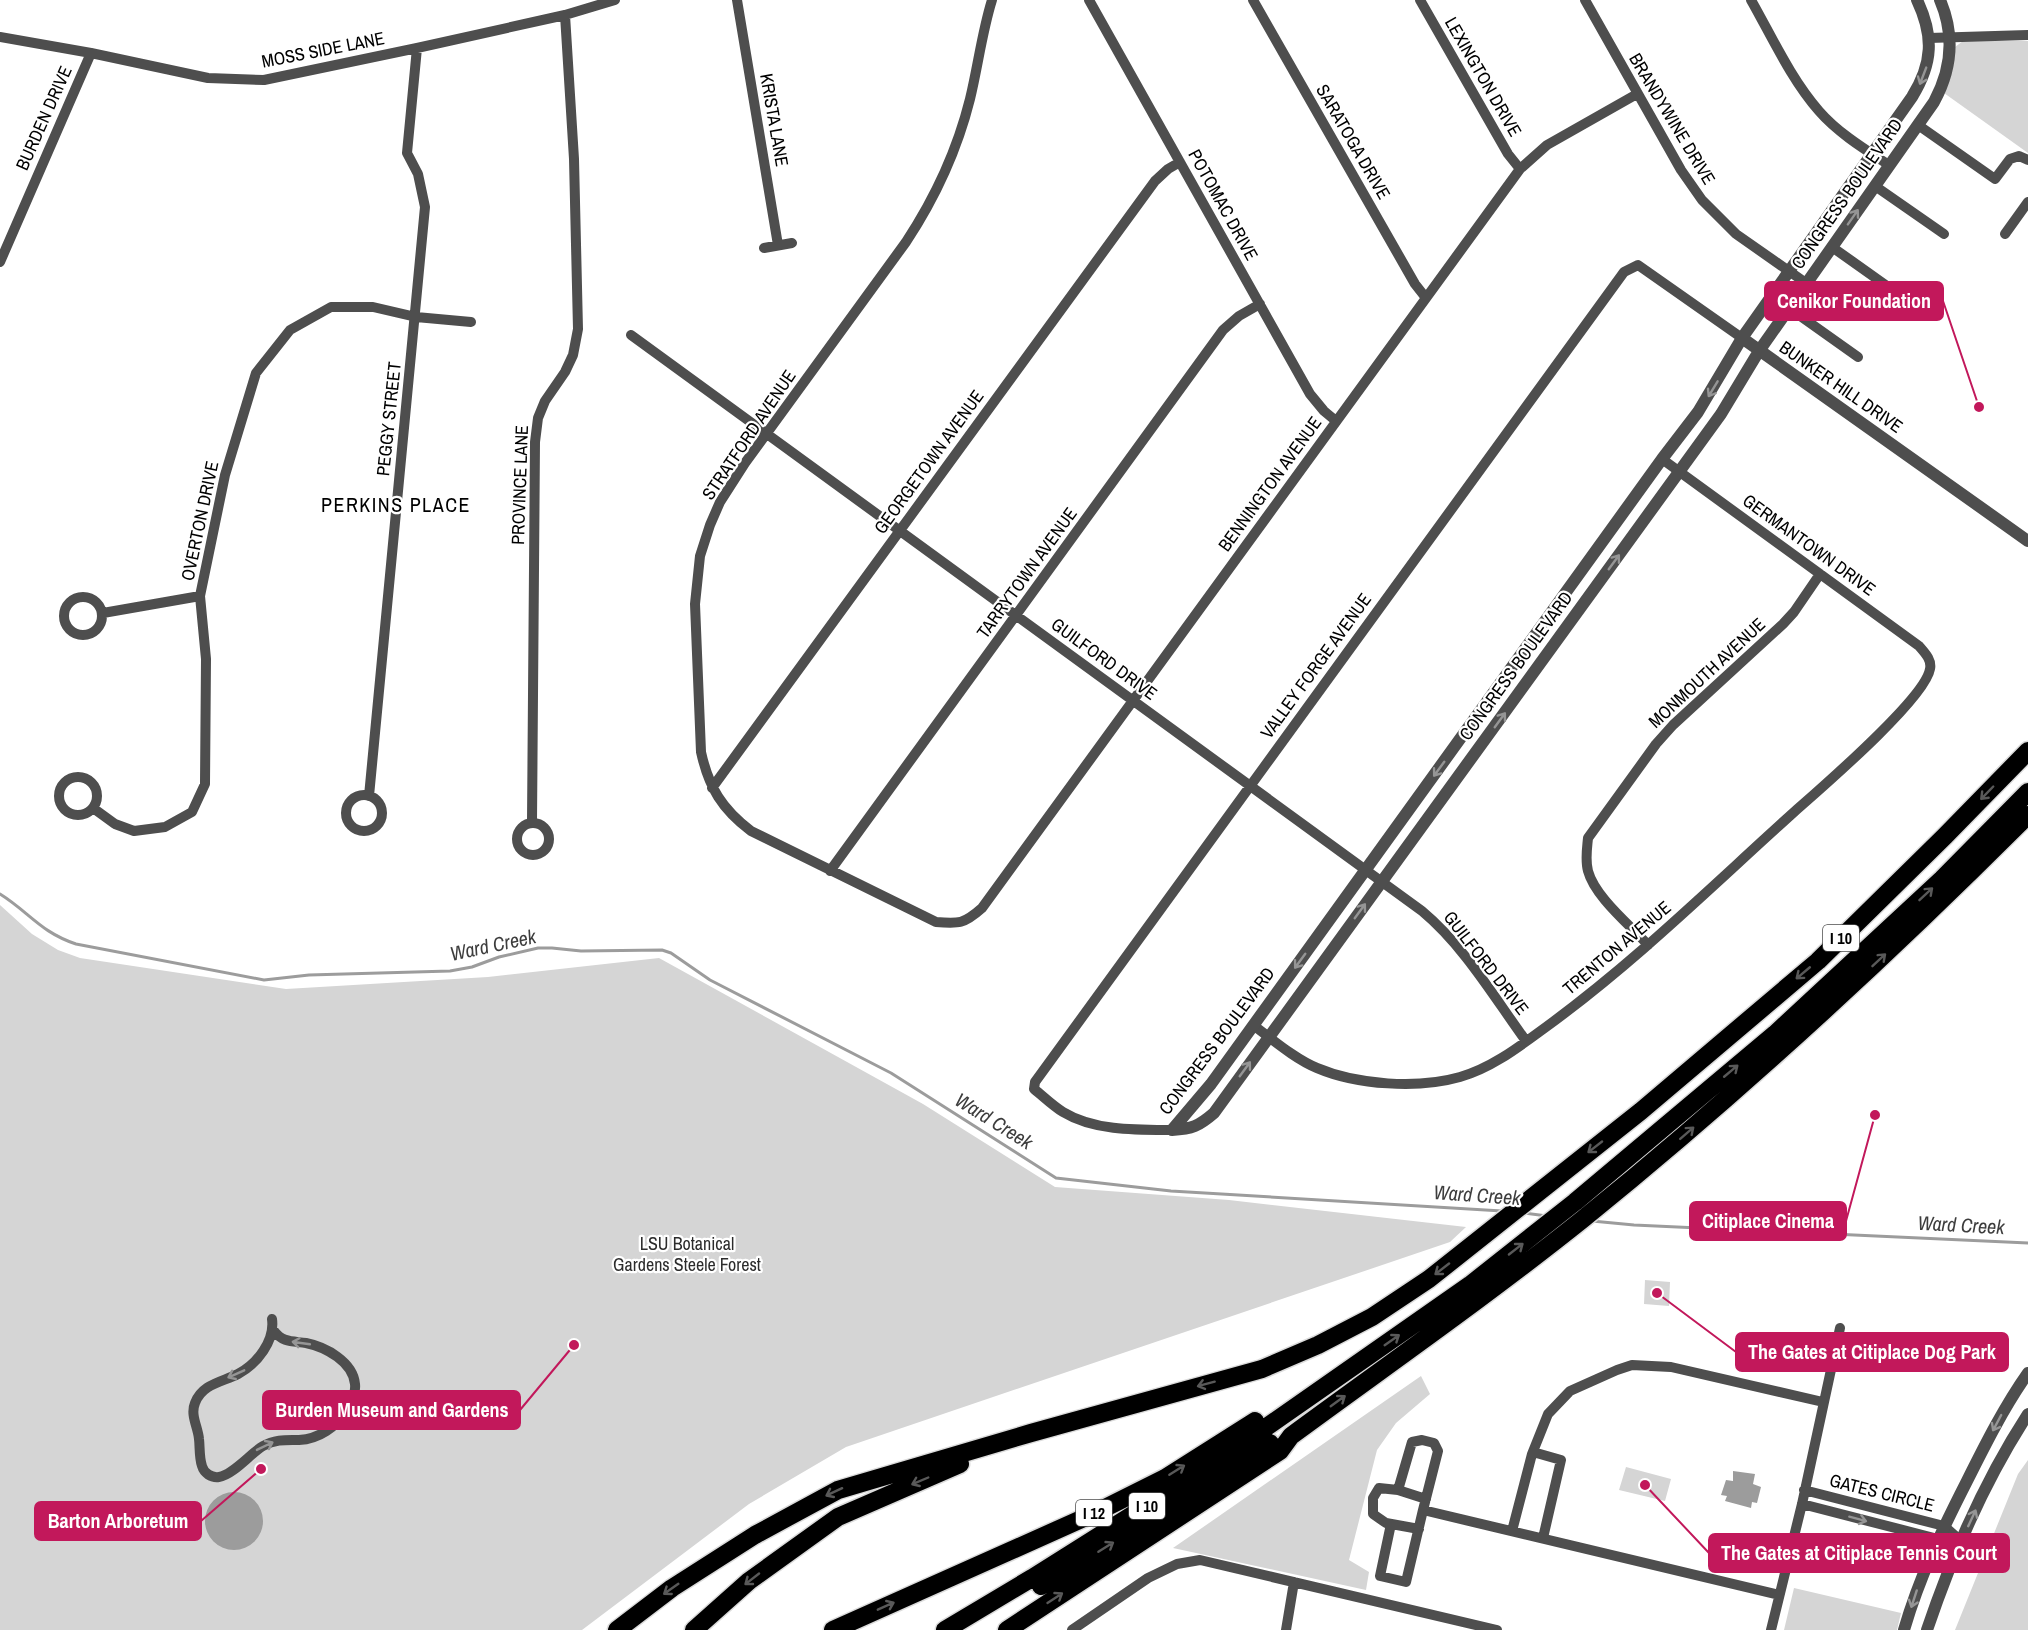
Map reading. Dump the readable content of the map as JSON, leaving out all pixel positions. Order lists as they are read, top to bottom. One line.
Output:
{"streets":{"highway":["I 10","I 12"],"street":["MOSS SIDE LANE","LEXINGTON DRIVE","BURDEN DRIVE","BRANDYWINE DRIVE","KRISTA LANE","SARATOGA DRIVE","CONGRESS BOULEVARD","POTOMAC DRIVE","BUNKER HILL DRIVE","PEGGY STREET","STRATFORD AVENUE","GEORGETOWN AVENUE","BENNINGTON AVENUE","PROVINCE LANE","OVERTON DRIVE","GERMANTOWN DRIVE","TARRYTOWN AVENUE","GUILFORD DRIVE","VALLEY FORGE AVENUE","MONMOUTH AVENUE","TRENTON AVENUE","GATES CIRCLE"]},"crossings":[["MOSS SIDE LANE","BURDEN DRIVE"],["MOSS SIDE LANE","PEGGY STREET"],["MOSS SIDE LANE","PROVINCE LANE"],["LEXINGTON DRIVE","BENNINGTON AVENUE"],["BRANDYWINE DRIVE","CONGRESS BOULEVARD"],["BRANDYWINE DRIVE","BENNINGTON AVENUE"],["SARATOGA DRIVE","BENNINGTON AVENUE"],["CONGRESS BOULEVARD","BUNKER HILL DRIVE"],["CONGRESS BOULEVARD","GERMANTOWN DRIVE"],["CONGRESS BOULEVARD","GUILFORD DRIVE"],["CONGRESS BOULEVARD","VALLEY FORGE AVENUE"],["CONGRESS BOULEVARD","TRENTON AVENUE"],["POTOMAC DRIVE","GEORGETOWN AVENUE"],["POTOMAC DRIVE","BENNINGTON AVENUE"],["POTOMAC DRIVE","TARRYTOWN AVENUE"],["BUNKER HILL DRIVE","VALLEY FORGE AVENUE"],["PEGGY STREET","OVERTON DRIVE"],["STRATFORD AVENUE","GEORGETOWN AVENUE"],["STRATFORD AVENUE","BENNINGTON AVENUE"],["STRATFORD AVENUE","TARRYTOWN AVENUE"],["STRATFORD AVENUE","GUILFORD DRIVE"],["GEORGETOWN AVENUE","GUILFORD DRIVE"],["BENNINGTON AVENUE","GUILFORD DRIVE"],["GERMANTOWN DRIVE","MONMOUTH AVENUE"],["GERMANTOWN DRIVE","TRENTON AVENUE"],["TARRYTOWN AVENUE","GUILFORD DRIVE"],["GUILFORD DRIVE","VALLEY FORGE AVENUE"],["GUILFORD DRIVE","TRENTON AVENUE"],["MONMOUTH AVENUE","TRENTON AVENUE"],["I 10","I 12"]],"districts":["PERKINS PLACE"],"water":["Ward Creek"],"parks":["LSU Botanical Gardens Steele Forest"],"places":["Cenikor Foundation","Citiplace Cinema","The Gates at Citiplace Dog Park","Burden Museum and Gardens","Barton Arboretum","The Gates at Citiplace Tennis Court"]}
